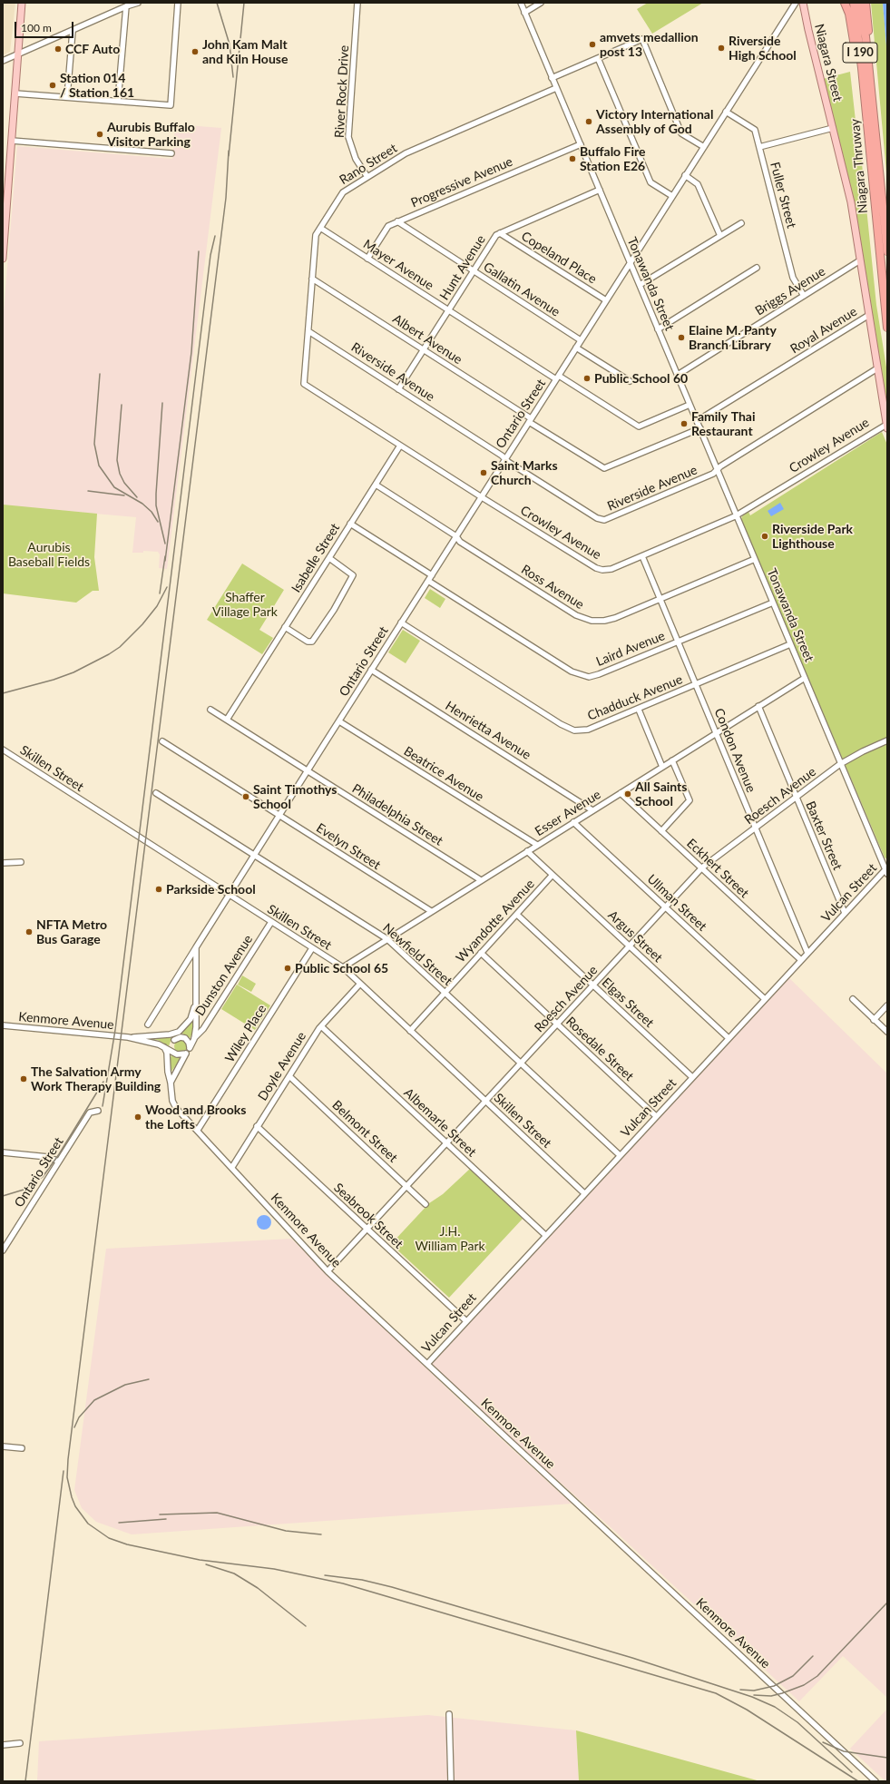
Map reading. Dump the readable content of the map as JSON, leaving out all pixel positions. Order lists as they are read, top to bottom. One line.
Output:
{"streets":{"highway":["I 190","Niagara Thruway"],"main road":["Niagara Street"],"street":["River Rock Drive","Rano Street","Progressive Avenue","Fuller Street","Copeland Place","Mayer Avenue","Hunt Avenue","Tonawanda Street","Gallatin Avenue","Briggs Avenue","Royal Avenue","Albert Avenue","Riverside Avenue","Ontario Street","Crowley Avenue","Isabelle Street","Ross Avenue","Laird Avenue","Chadduck Avenue","Henrietta Avenue","Condon Avenue","Skillen Street","Beatrice Avenue","Roesch Avenue","Esser Avenue","Philadelphia Street","Baxter Street","Evelyn Street","Eckhert Street","Vulcan Street","Ullman Street","Wyandotte Avenue","Argus Street","Newfield Street","Dunston Avenue","Elgas Street","Kenmore Avenue","Wiley Place","Rosedale Street","Doyle Avenue","Albemarle Street","Belmont Street","Seabrook Street"]},"crossings":[["Niagara Street","Briggs Avenue"],["Niagara Street","Royal Avenue"],["Niagara Street","Riverside Avenue"],["Niagara Street","Crowley Avenue"],["River Rock Drive","Rano Street"],["Rano Street","Mayer Avenue"],["Rano Street","Tonawanda Street"],["Rano Street","Albert Avenue"],["Rano Street","Riverside Avenue"],["Rano Street","Crowley Avenue"],["Progressive Avenue","Mayer Avenue"],["Progressive Avenue","Tonawanda Street"],["Progressive Avenue","Gallatin Avenue"],["Fuller Street","Briggs Avenue"],["Fuller Street","Ontario Street"],["Copeland Place","Hunt Avenue"],["Copeland Place","Ontario Street"],["Mayer Avenue","Hunt Avenue"],["Mayer Avenue","Tonawanda Street"],["Mayer Avenue","Ontario Street"],["Hunt Avenue","Tonawanda Street"],["Hunt Avenue","Gallatin Avenue"],["Hunt Avenue","Albert Avenue"],["Hunt Avenue","Riverside Avenue"],["Tonawanda Street","Briggs Avenue"],["Tonawanda Street","Royal Avenue"],["Tonawanda Street","Riverside Avenue"],["Tonawanda Street","Ontario Street"],["Tonawanda Street","Crowley Avenue"],["Tonawanda Street","Ross Avenue"],["Tonawanda Street","Laird Avenue"],["Tonawanda Street","Chadduck Avenue"],["Tonawanda Street","Roesch Avenue"],["Tonawanda Street","Esser Avenue"],["Tonawanda Street","Vulcan Street"],["Gallatin Avenue","Ontario Street"],["Albert Avenue","Ontario Street"],["Riverside Avenue","Ontario Street"],["Ontario Street","Crowley Avenue"],["Ontario Street","Ross Avenue"],["Ontario Street","Laird Avenue"],["Ontario Street","Chadduck Avenue"],["Ontario Street","Henrietta Avenue"],["Ontario Street","Skillen Street"],["Ontario Street","Beatrice Avenue"],["Ontario Street","Philadelphia Street"],["Ontario Street","Evelyn Street"],["Ontario Street","Newfield Street"],["Crowley Avenue","Isabelle Street"],["Crowley Avenue","Condon Avenue"],["Isabelle Street","Ross Avenue"],["Isabelle Street","Philadelphia Street"],["Ross Avenue","Condon Avenue"],["Laird Avenue","Condon Avenue"],["Chadduck Avenue","Condon Avenue"],["Henrietta Avenue","Esser Avenue"],["Condon Avenue","Roesch Avenue"],["Condon Avenue","Esser Avenue"],["Condon Avenue","Vulcan Street"],["Skillen Street","Roesch Avenue"],["Skillen Street","Esser Avenue"],["Skillen Street","Vulcan Street"],["Skillen Street","Wyandotte Avenue"],["Skillen Street","Dunston Avenue"],["Skillen Street","Wiley Place"],["Skillen Street","Doyle Avenue"],["Beatrice Avenue","Esser Avenue"],["Roesch Avenue","Baxter Street"],["Roesch Avenue","Eckhert Street"],["Roesch Avenue","Ullman Street"],["Roesch Avenue","Argus Street"],["Roesch Avenue","Newfield Street"],["Roesch Avenue","Elgas Street"],["Roesch Avenue","Kenmore Avenue"],["Roesch Avenue","Rosedale Street"],["Roesch Avenue","Albemarle Street"],["Roesch Avenue","Belmont Street"],["Roesch Avenue","Seabrook Street"],["Esser Avenue","Philadelphia Street"],["Esser Avenue","Baxter Street"],["Esser Avenue","Evelyn Street"],["Esser Avenue","Eckhert Street"],["Esser Avenue","Ullman Street"],["Esser Avenue","Argus Street"],["Esser Avenue","Newfield Street"],["Baxter Street","Vulcan Street"],["Eckhert Street","Vulcan Street"],["Vulcan Street","Ullman Street"],["Vulcan Street","Argus Street"],["Vulcan Street","Newfield Street"],["Vulcan Street","Elgas Street"],["Vulcan Street","Kenmore Avenue"],["Vulcan Street","Rosedale Street"],["Vulcan Street","Albemarle Street"],["Vulcan Street","Seabrook Street"],["Wyandotte Avenue","Argus Street"],["Wyandotte Avenue","Newfield Street"],["Wyandotte Avenue","Elgas Street"],["Wyandotte Avenue","Rosedale Street"],["Kenmore Avenue","Wiley Place"],["Kenmore Avenue","Doyle Avenue"],["Doyle Avenue","Albemarle Street"],["Doyle Avenue","Belmont Street"],["Doyle Avenue","Seabrook Street"]],"parks":["Aurubis Baseball Fields","Shaffer Village Park","J.H. William Park"],"places":["amvets medallion post 13","Riverside High School","CCF Auto","John Kam Malt and Kiln House","Station 014 / Station 161","Victory International Assembly of God","Aurubis Buffalo Visitor Parking","Buffalo Fire Station E26","Elaine M. Panty Branch Library","Public School 60","Family Thai Restaurant","Saint Marks Church","Riverside Park Lighthouse","All Saints School","Saint Timothys School","Parkside School","NFTA Metro Bus Garage","Public School 65","The Salvation Army Work Therapy Building","Wood and Brooks the Lofts"],"scale_bar":"100 m"}
